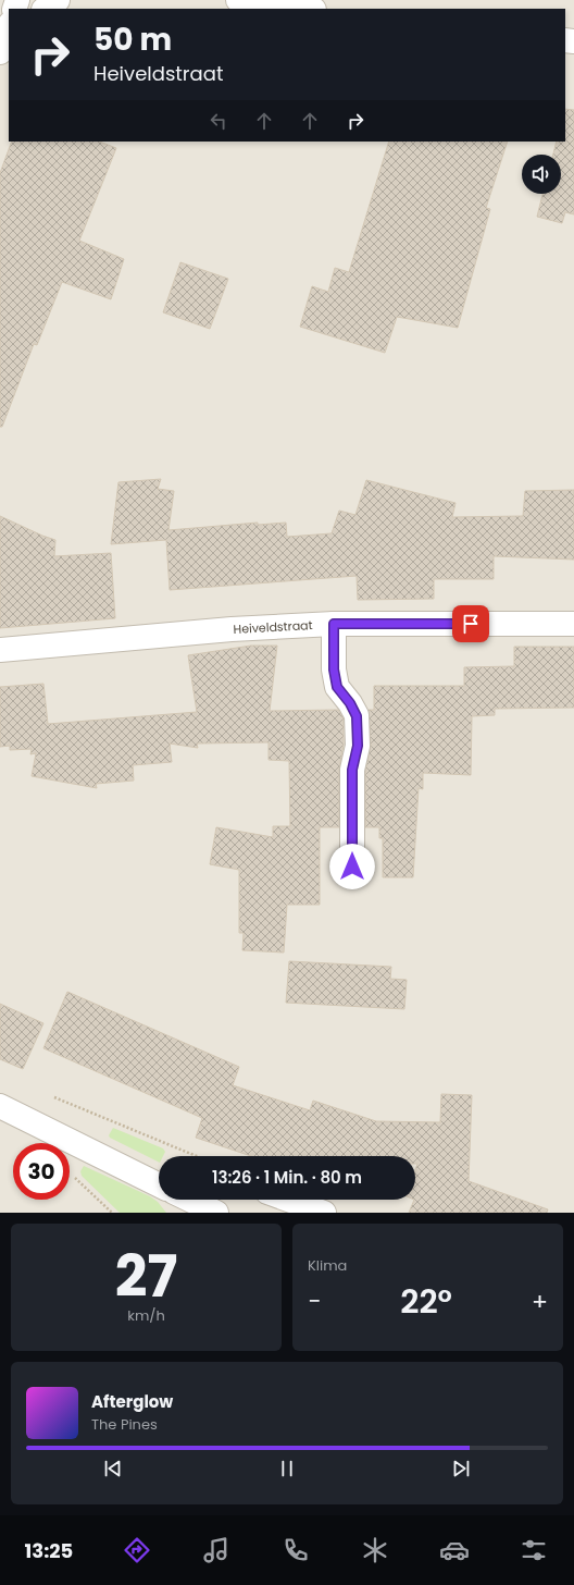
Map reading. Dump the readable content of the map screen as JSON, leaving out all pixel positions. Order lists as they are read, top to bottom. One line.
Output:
{"streets":{"street":["Heiveldstraat"]},"page":{"turn":["50 m","Heiveldstraat"],"limit":"30","trip":"13:26 · 1 Min. · 80 m","tile":[["27","km/h"],"Klima"],"heat":["−","22°","+"],"song":["Afterglow","The Pines"],"tabs":"13:25"}}
